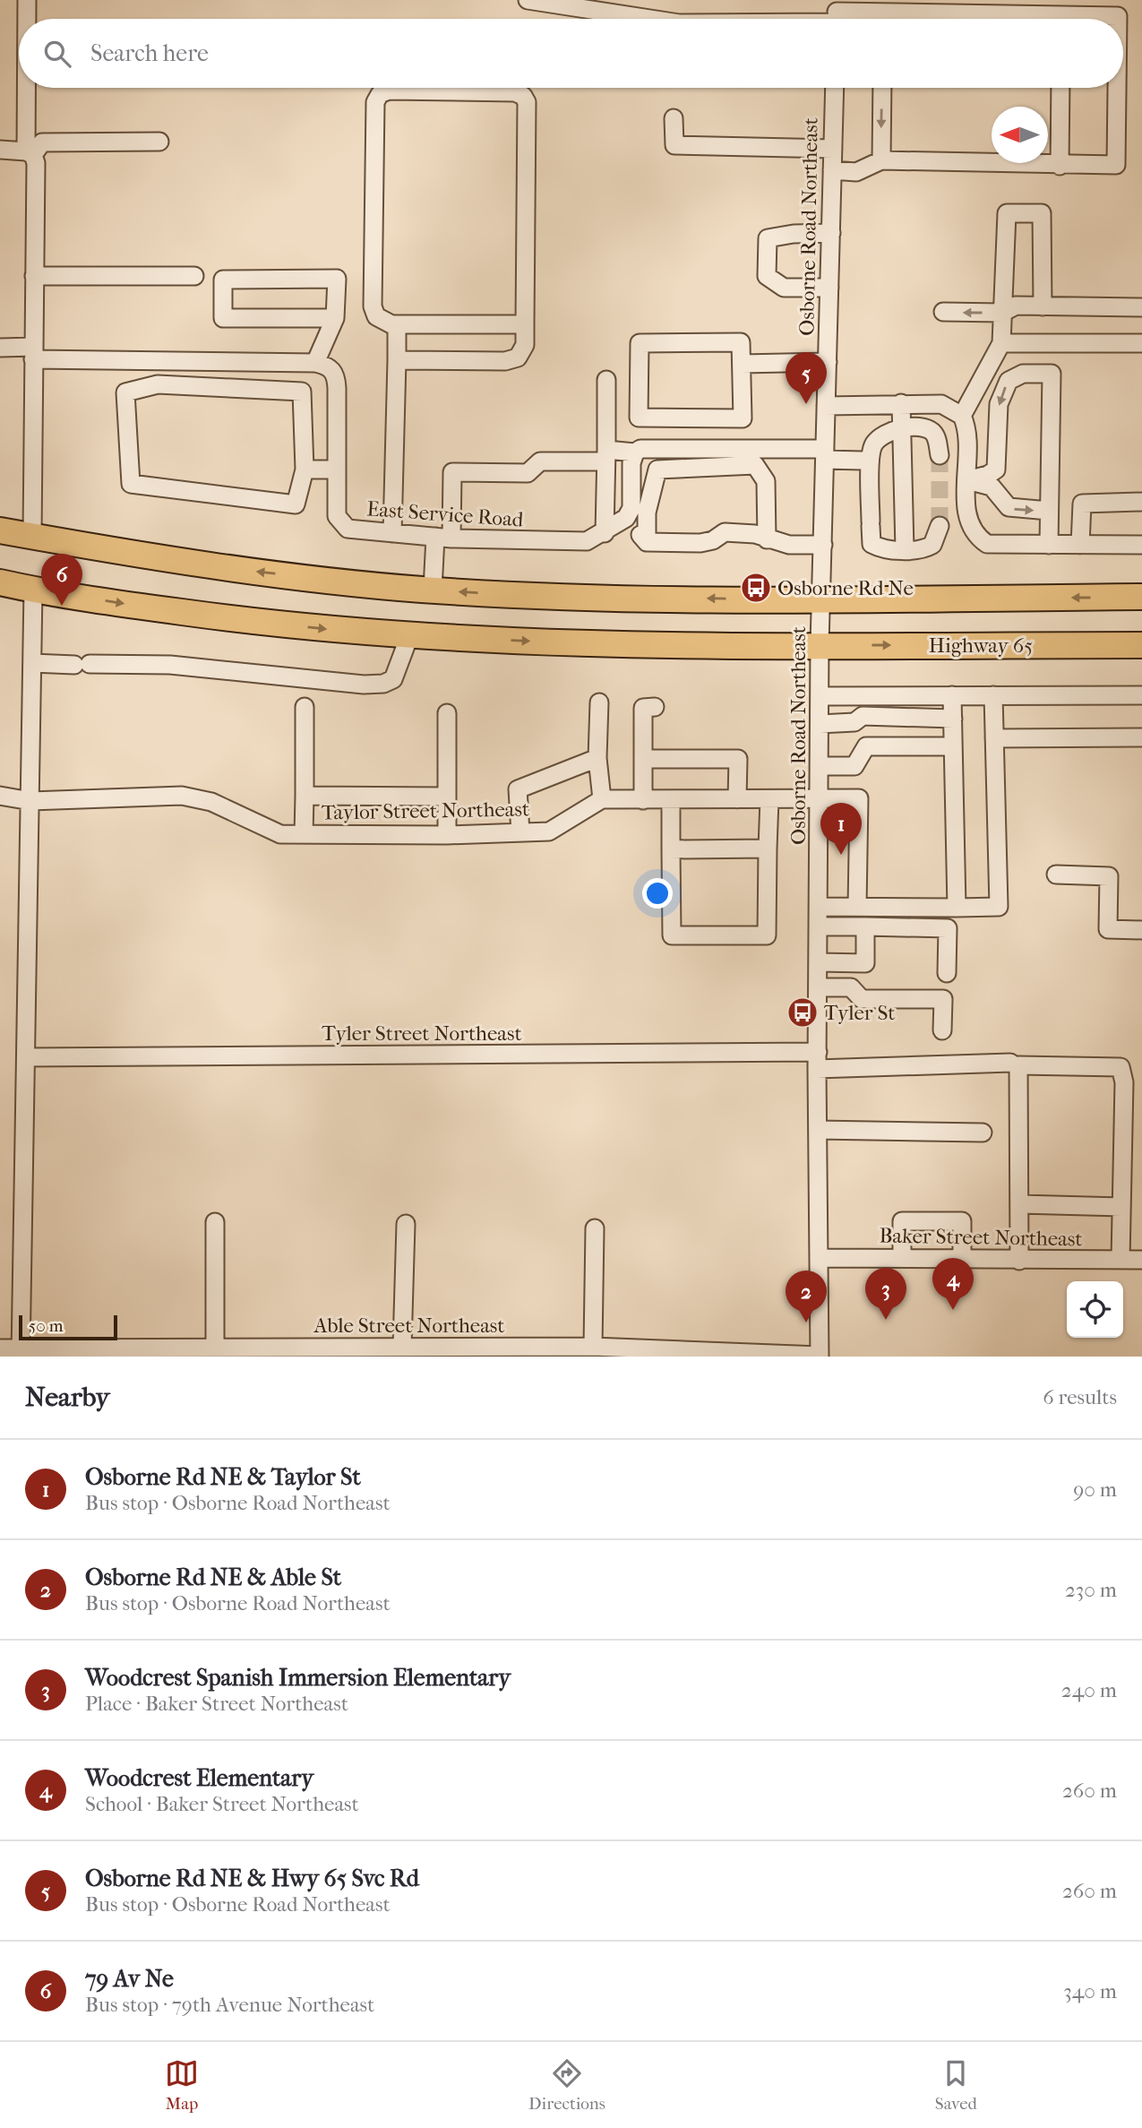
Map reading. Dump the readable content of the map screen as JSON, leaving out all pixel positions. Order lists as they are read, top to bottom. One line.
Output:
{"streets":{"highway":["Highway 65"],"street":["Osborne Road Northeast","East Service Road","Taylor Street Northeast","Tyler Street Northeast","Baker Street Northeast","Able Street Northeast"]},"crossings":[["Osborne Road Northeast","Highway 65"],["Osborne Road Northeast","Tyler Street Northeast"],["Osborne Road Northeast","Baker Street Northeast"],["Osborne Road Northeast","Able Street Northeast"]],"places":{"bus stop":["Osborne Rd Ne","Tyler St"]},"scale_bar":"50 m","north":"left","page":{"search":"Search here","pins":["5","6","1","4","3","2"],"scale":"50 m","heading":["Nearby","6 results"],"list":[{"mark":"1","name":"Osborne Rd NE & Taylor St","note":"Bus stop · Osborne Road Northeast","value":"90 m"},{"mark":"2","name":"Osborne Rd NE & Able St","note":"Bus stop · Osborne Road Northeast","value":"230 m"},{"mark":"3","name":"Woodcrest Spanish Immersion Elementary","note":"Place · Baker Street Northeast","value":"240 m"},{"mark":"4","name":"Woodcrest Elementary","note":"School · Baker Street Northeast","value":"260 m"},{"mark":"5","name":"Osborne Rd NE & Hwy 65 Svc Rd","note":"Bus stop · Osborne Road Northeast","value":"260 m"},{"mark":"6","name":"79 Av Ne","note":"Bus stop · 79th Avenue Northeast","value":"340 m"}],"nav":["Map","Directions","Saved"]}}
